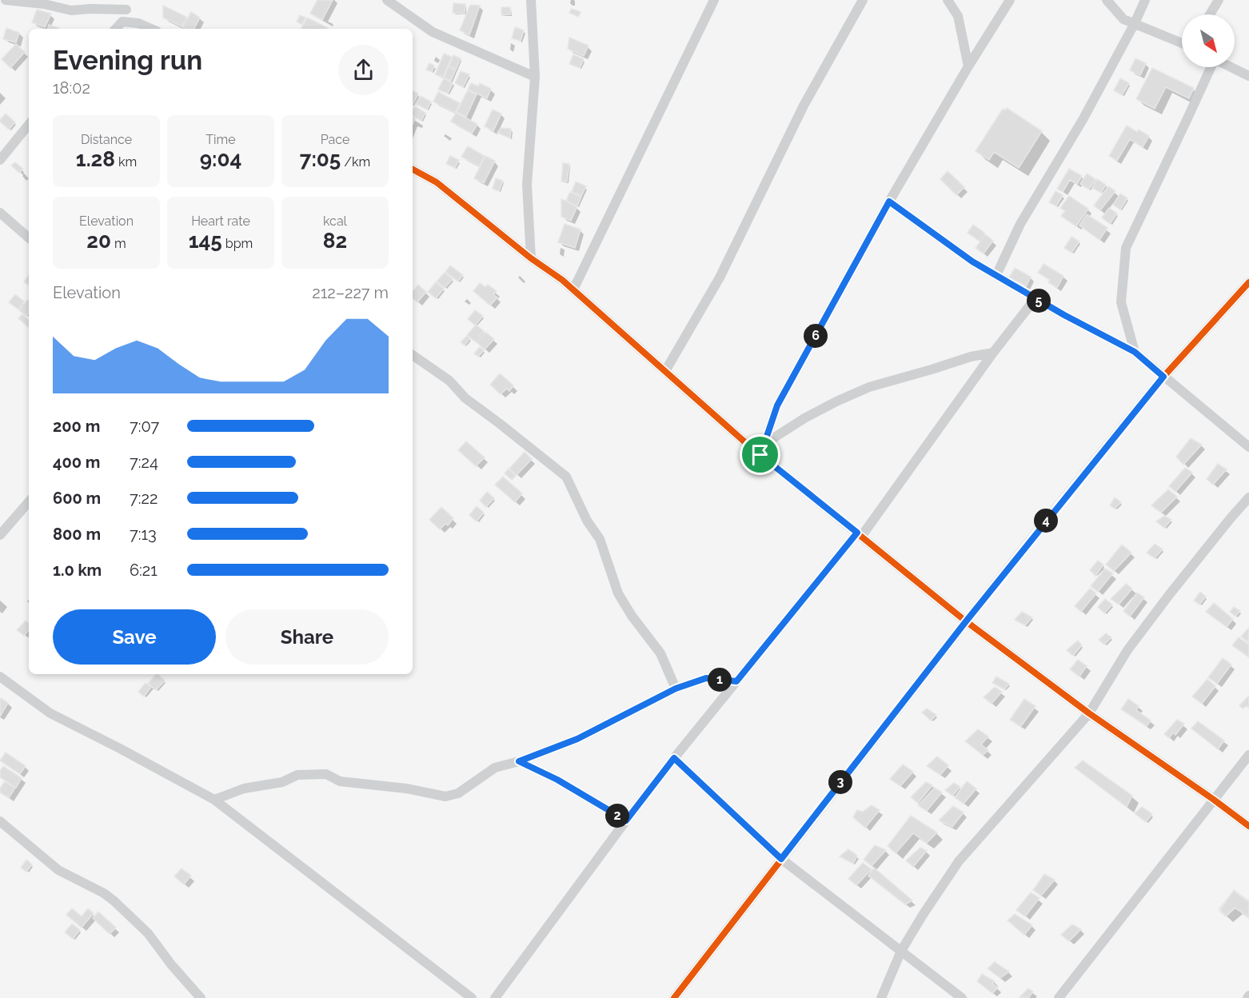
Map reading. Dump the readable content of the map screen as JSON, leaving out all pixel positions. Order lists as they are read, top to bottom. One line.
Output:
{"north":"bottom right","page":{"heading":["Evening run","18:02"],"stats":[["Distance","1.28 km"],["Time","9:04"],["Pace","7:05 /km"],["Elevation","20 m"],["Heart rate","145 bpm"],["kcal","82"]],"chart":["Elevation","212–227 m"],"pins":["5","6","4","1","3","2"],"list":[{"name":"200 m","note":"7:07"},{"name":"400 m","note":"7:24"},{"name":"600 m","note":"7:22"},{"name":"800 m","note":"7:13"},{"name":"1.0 km","note":"6:21"}],"buttons":["Save","Share"]}}
